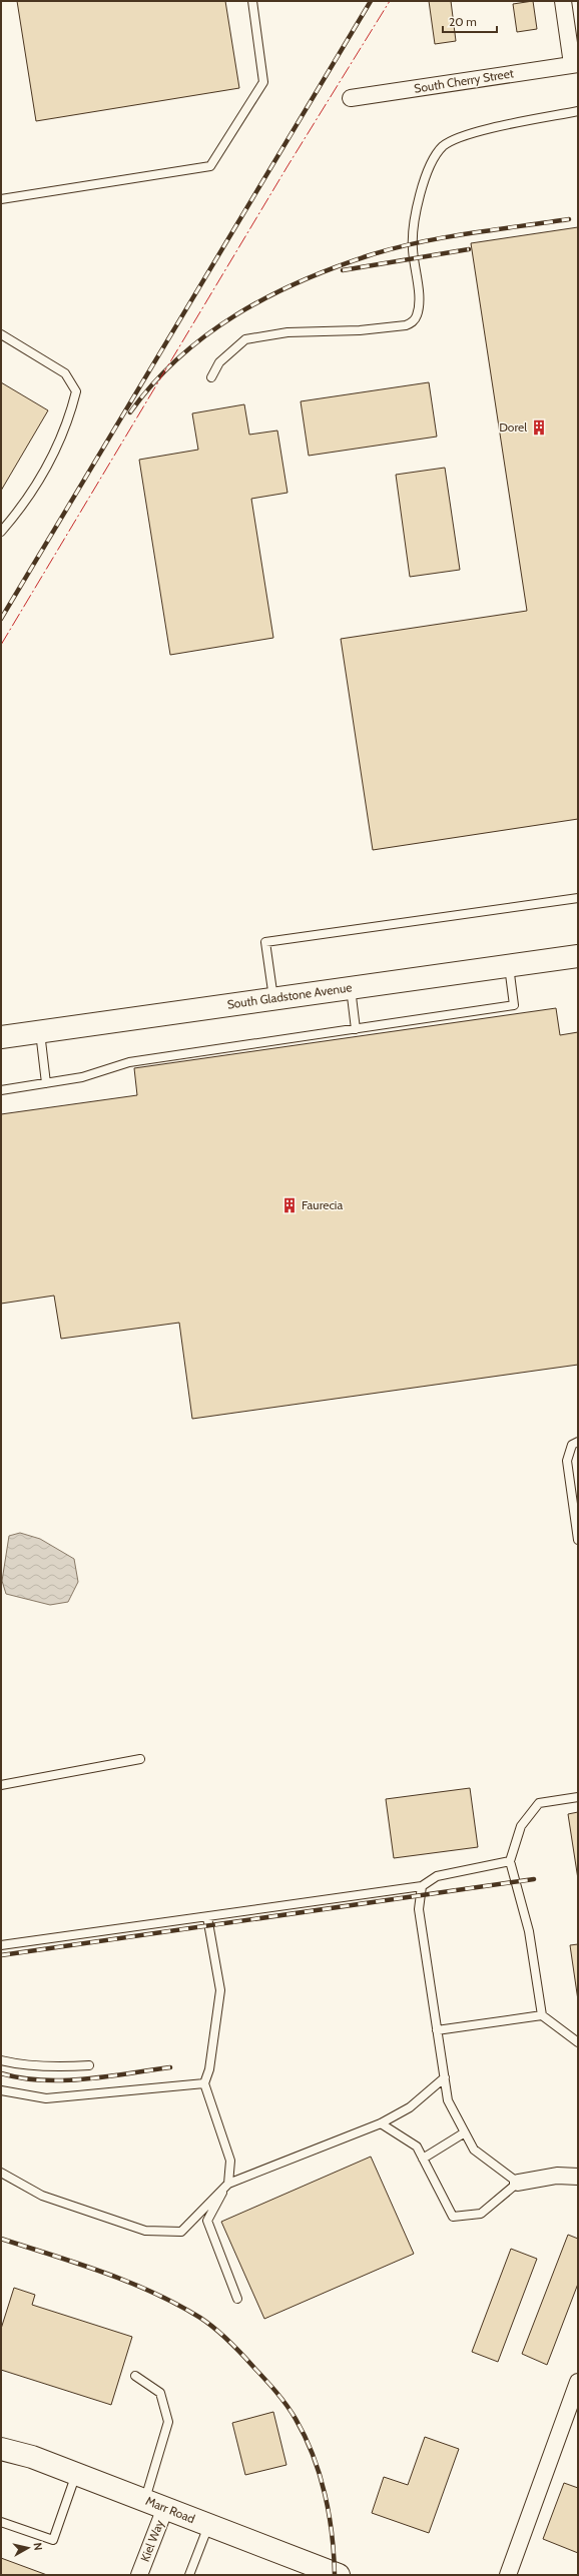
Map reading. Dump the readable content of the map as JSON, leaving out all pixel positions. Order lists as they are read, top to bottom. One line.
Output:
{"streets":{"street":["South Cherry Street","South Gladstone Avenue","Marr Road","Kiel Way"]},"crossings":[["Marr Road","Kiel Way"]],"places":{"building":["Dorel","Faurecia"]},"scale_bar":"20 m","north":"right"}
